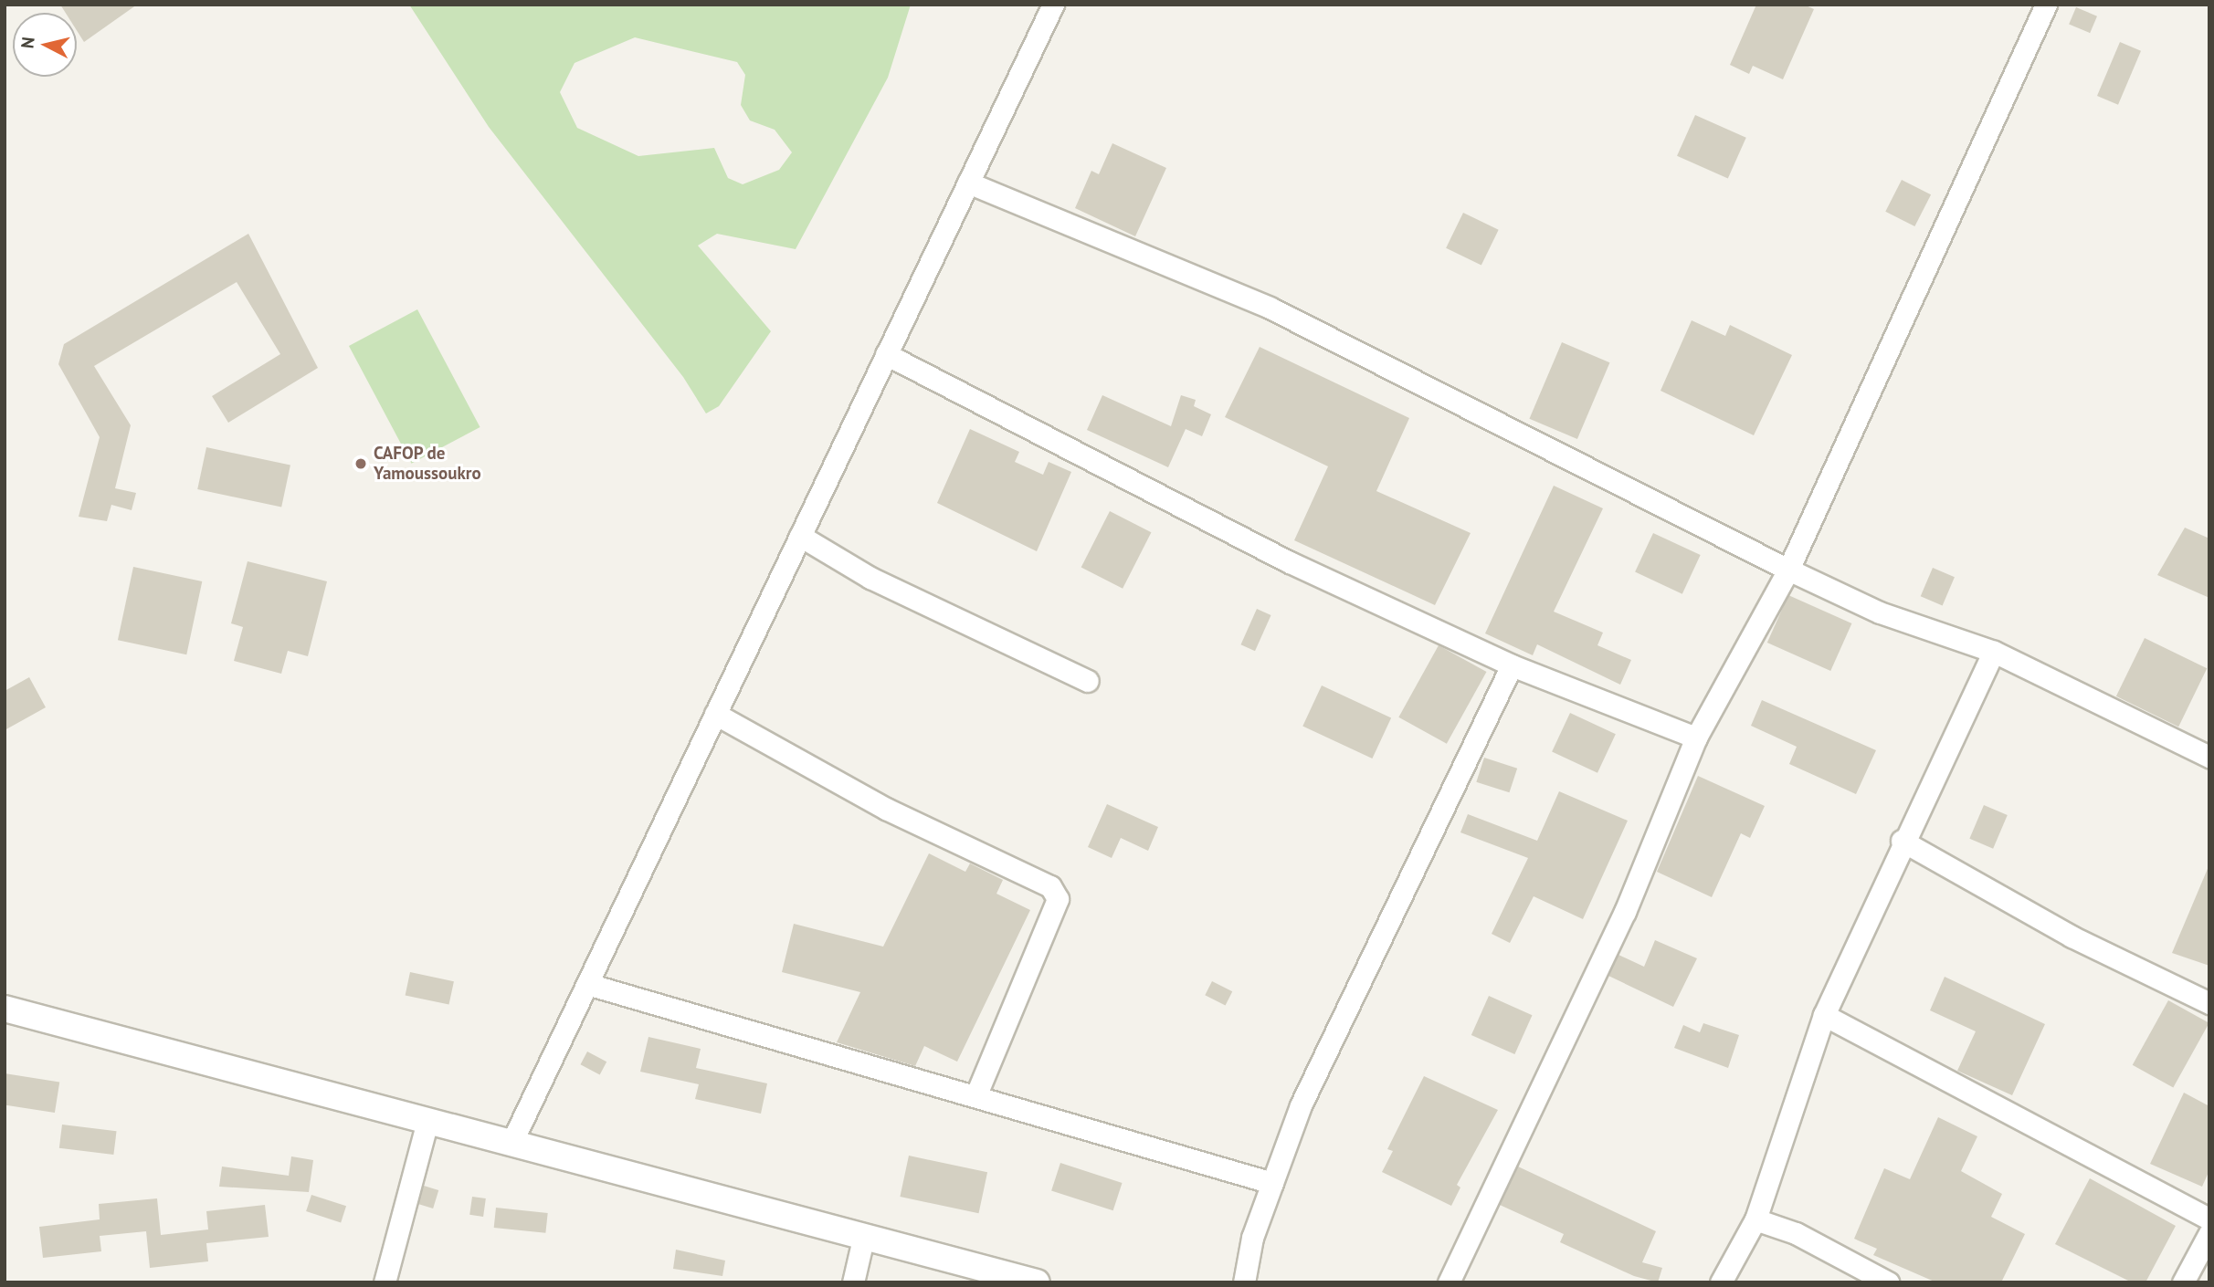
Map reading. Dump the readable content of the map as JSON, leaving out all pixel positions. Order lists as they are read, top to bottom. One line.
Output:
{"places":["CAFOP de Yamoussoukro"],"north":"left"}
